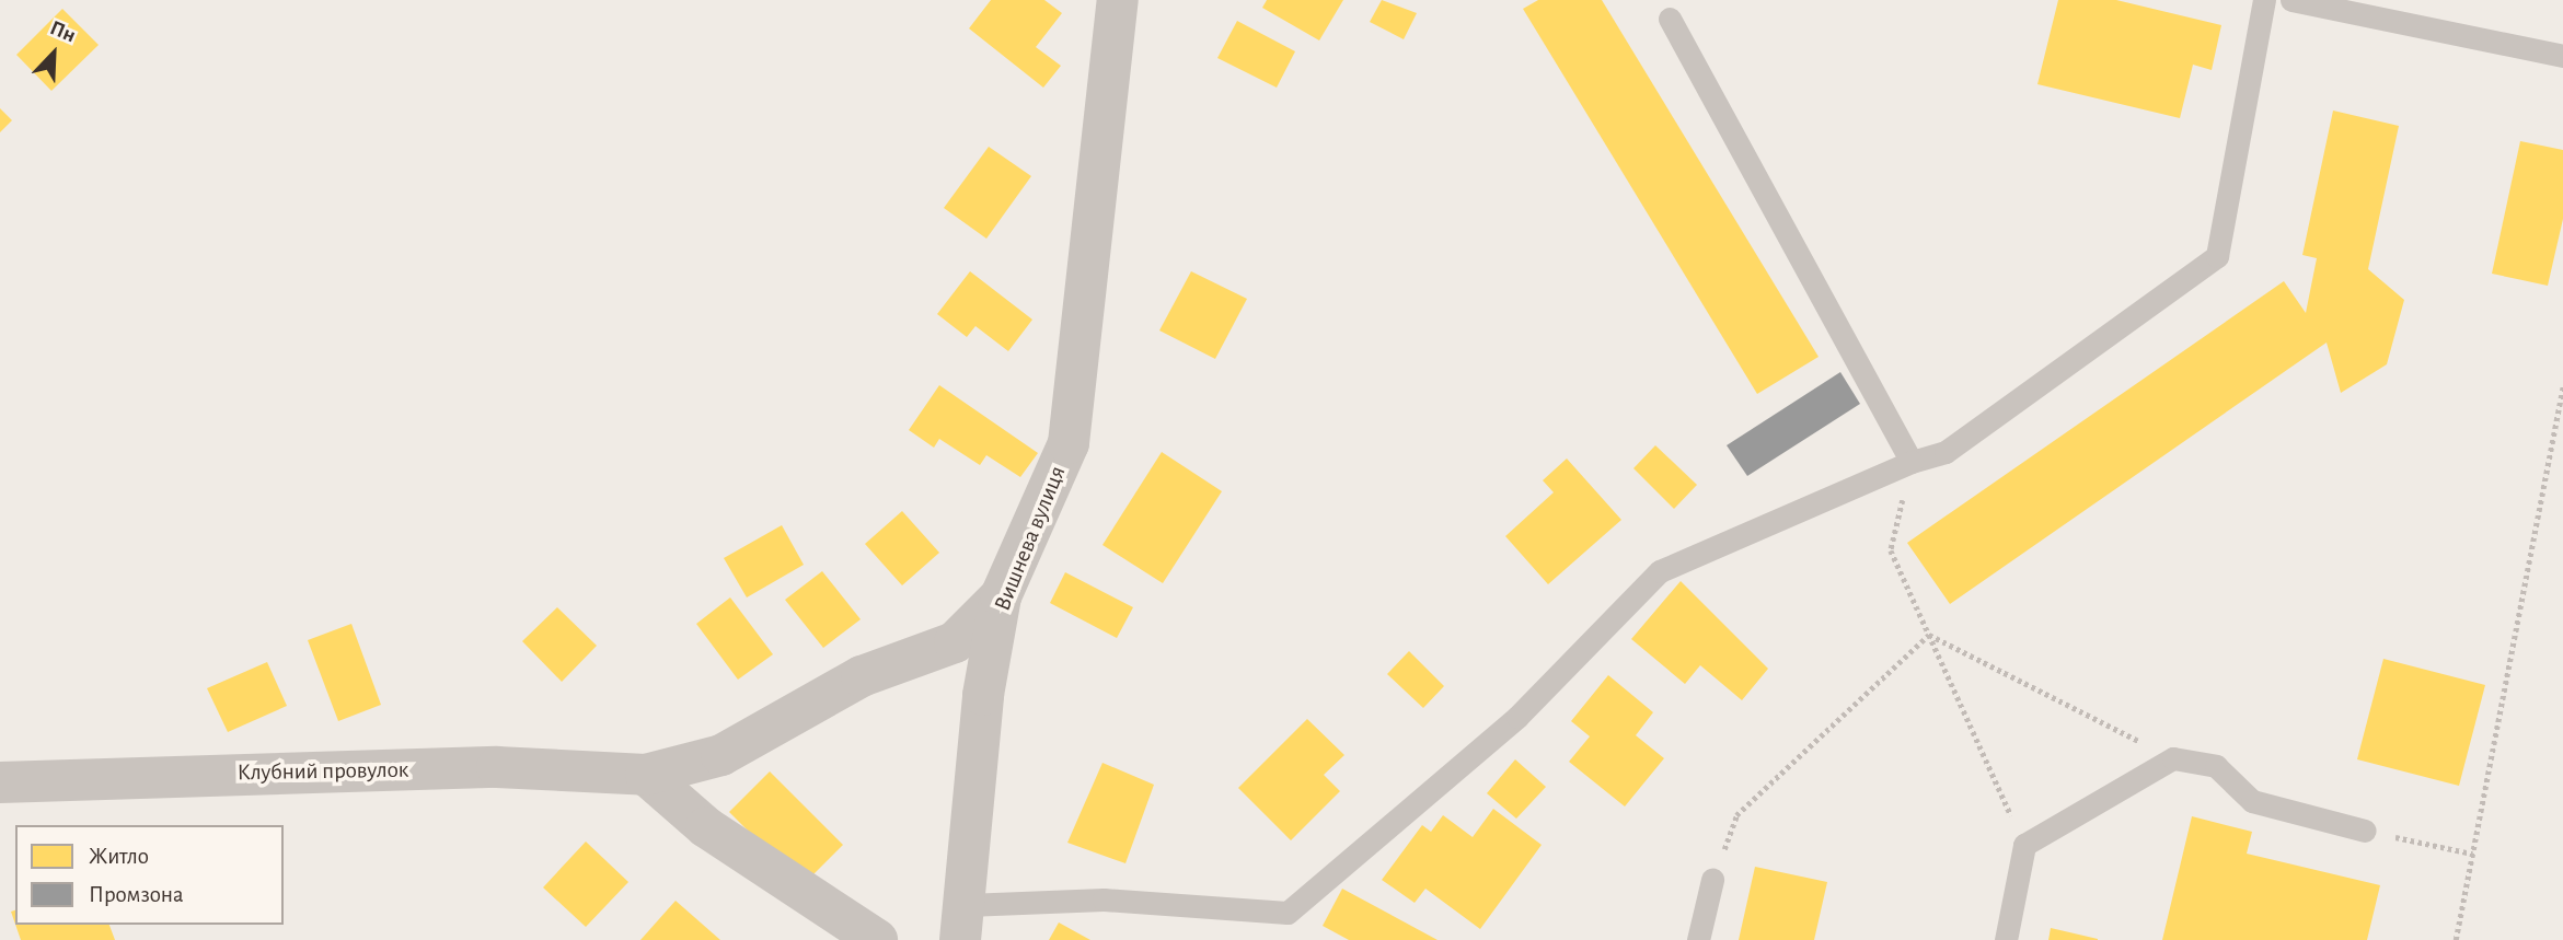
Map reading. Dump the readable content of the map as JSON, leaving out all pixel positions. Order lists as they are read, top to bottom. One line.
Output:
{"streets":{"street":["Вишнева вулиця","Клубний провулок"]},"crossings":[["Вишнева вулиця","Клубний провулок"]],"legend":["Житло","Промзона"],"north":"top right"}
